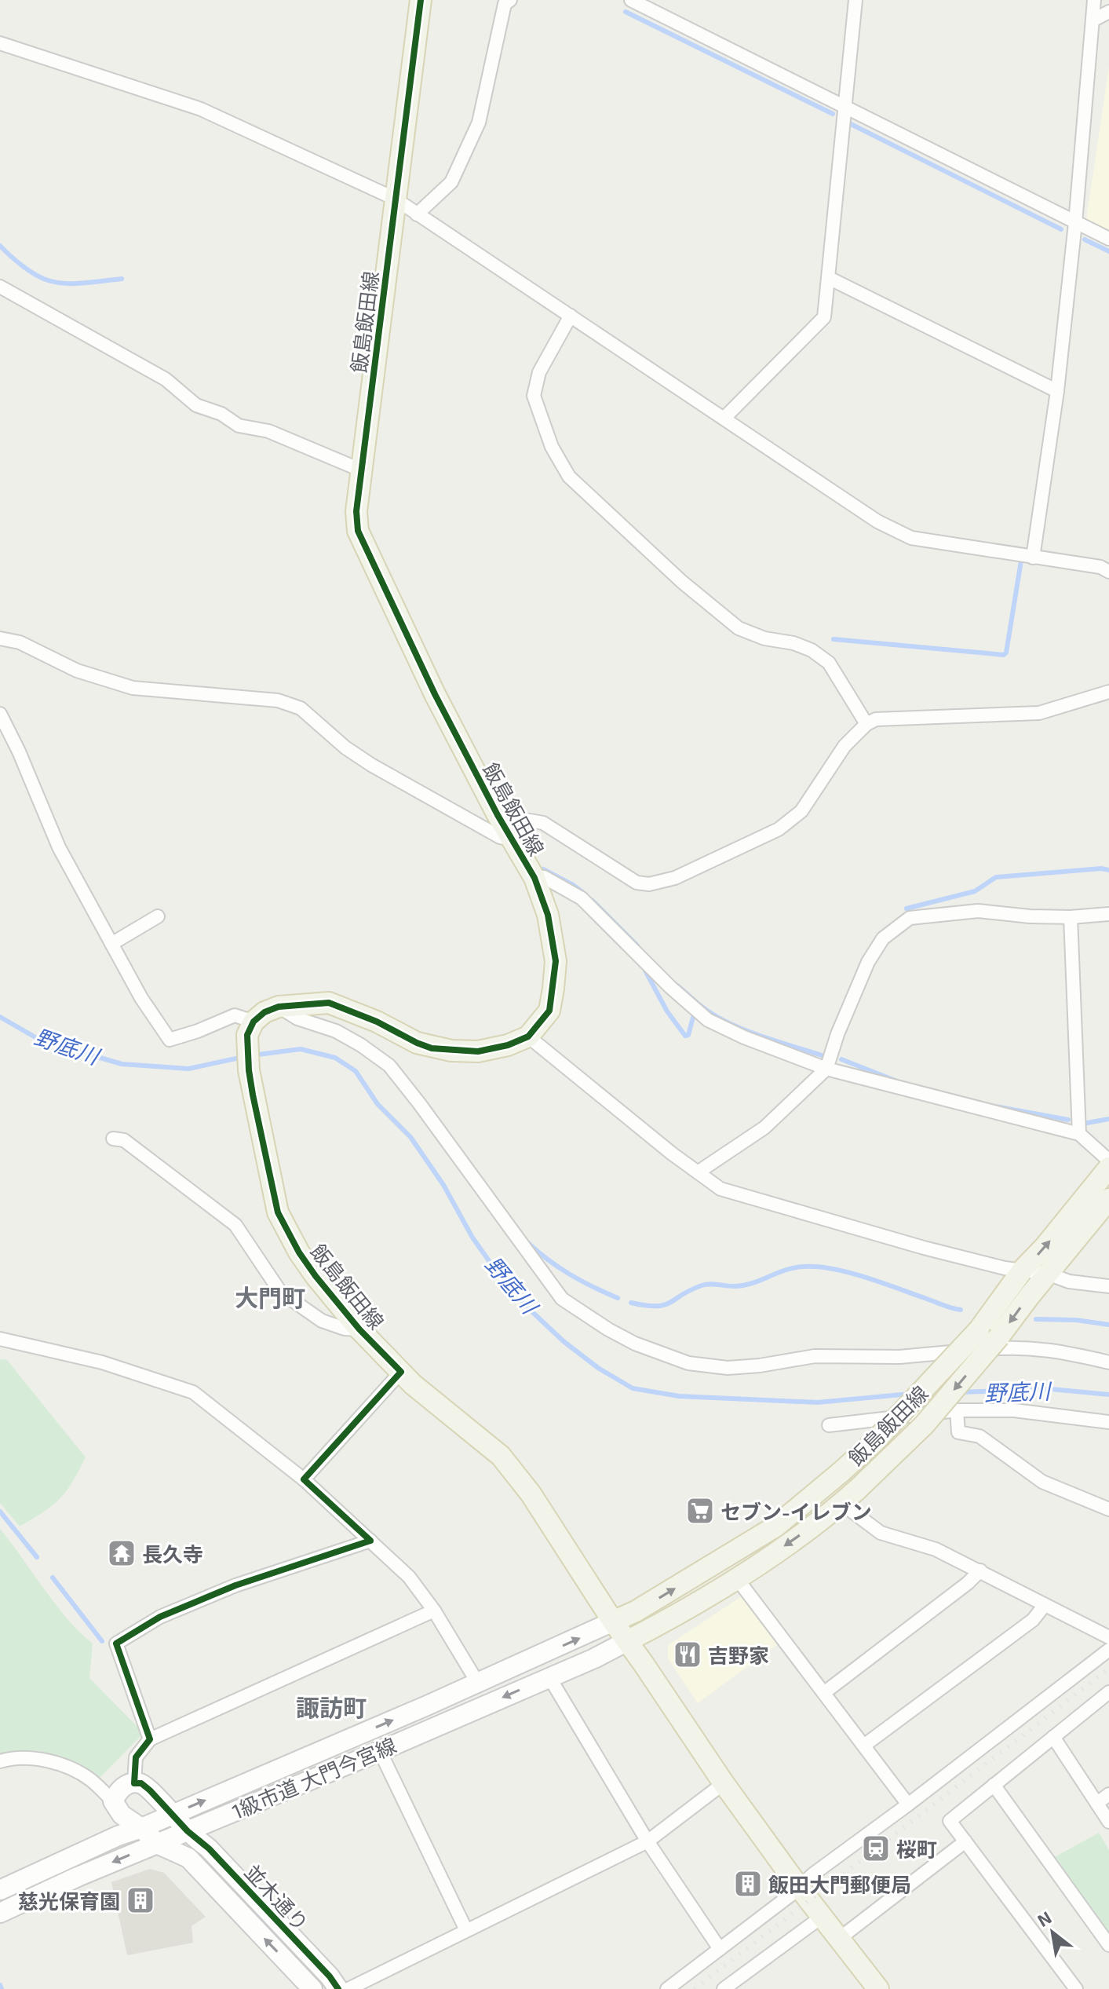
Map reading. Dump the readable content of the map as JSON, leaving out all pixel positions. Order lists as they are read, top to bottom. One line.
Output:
{"streets":{"main road":["飯島飯田線"],"street":["1級市道 大門今宮線","並木通り"]},"crossings":[["飯島飯田線","1級市道 大門今宮線"],["1級市道 大門今宮線","並木通り"]],"districts":["大門町","諏訪町"],"water":["野底川"],"places":{"supermarket":["セブン-イレブン"],"temple":["長久寺"],"restaurant":["吉野家"],"station":["桜町"],"building":["飯田大門郵便局","慈光保育園"]},"north":"top left"}
